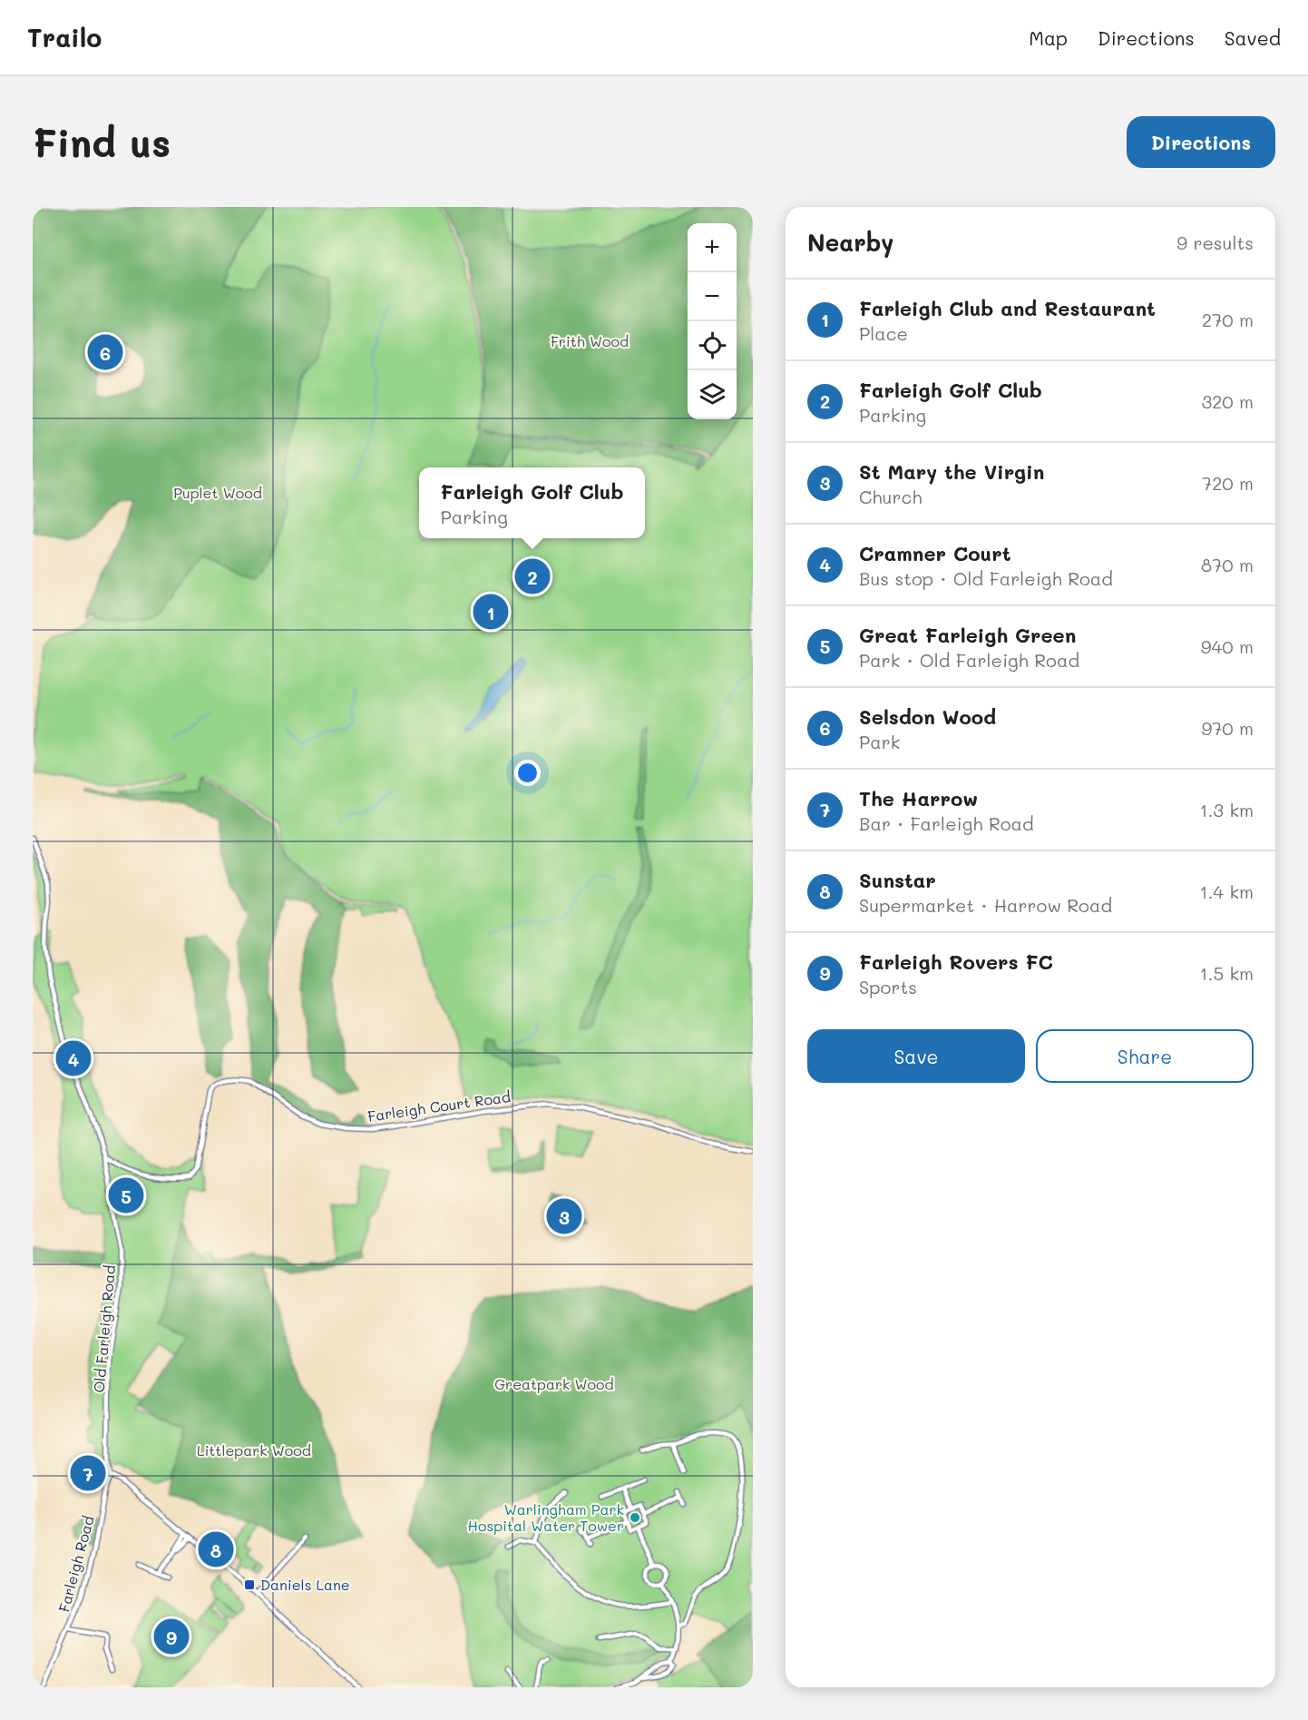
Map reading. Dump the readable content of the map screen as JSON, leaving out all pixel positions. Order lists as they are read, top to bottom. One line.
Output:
{"streets":{"street":["Farleigh Court Road","Old Farleigh Road","Farleigh Road"]},"crossings":[["Farleigh Court Road","Old Farleigh Road"],["Old Farleigh Road","Farleigh Road"]],"parks":["Frith Wood","Puplet Wood","Greatpark Wood","Littlepark Wood"],"places":{"other":["Warlingham Park Hospital Water Tower"],"transit":["Daniels Lane"]},"page":{"header":"Trailo","nav":["Map","Directions","Saved"],"buttons":["Directions",["Save","Share"]],"title":"Find us","heading":["Nearby","9 results"],"map_buttons":["+","−"],"list":[{"mark":"1","name":"Farleigh Club and Restaurant","note":"Place","value":"270 m"},{"mark":"2","name":"Farleigh Golf Club","note":"Parking","value":"320 m"},{"mark":"3","name":"St Mary the Virgin","note":"Church","value":"720 m"},{"mark":"4","name":"Cramner Court","note":"Bus stop · Old Farleigh Road","value":"870 m"},{"mark":"5","name":"Great Farleigh Green","note":"Park · Old Farleigh Road","value":"940 m"},{"mark":"6","name":"Selsdon Wood","note":"Park","value":"970 m"},{"mark":"7","name":"The Harrow","note":"Bar · Farleigh Road","value":"1.3 km"},{"mark":"8","name":"Sunstar","note":"Supermarket · Harrow Road","value":"1.4 km"},{"mark":"9","name":"Farleigh Rovers FC","note":"Sports","value":"1.5 km"}],"pins":["6","2","1","4","5","3","7","8","9"],"popup":["Farleigh Golf Club","Parking"]}}
